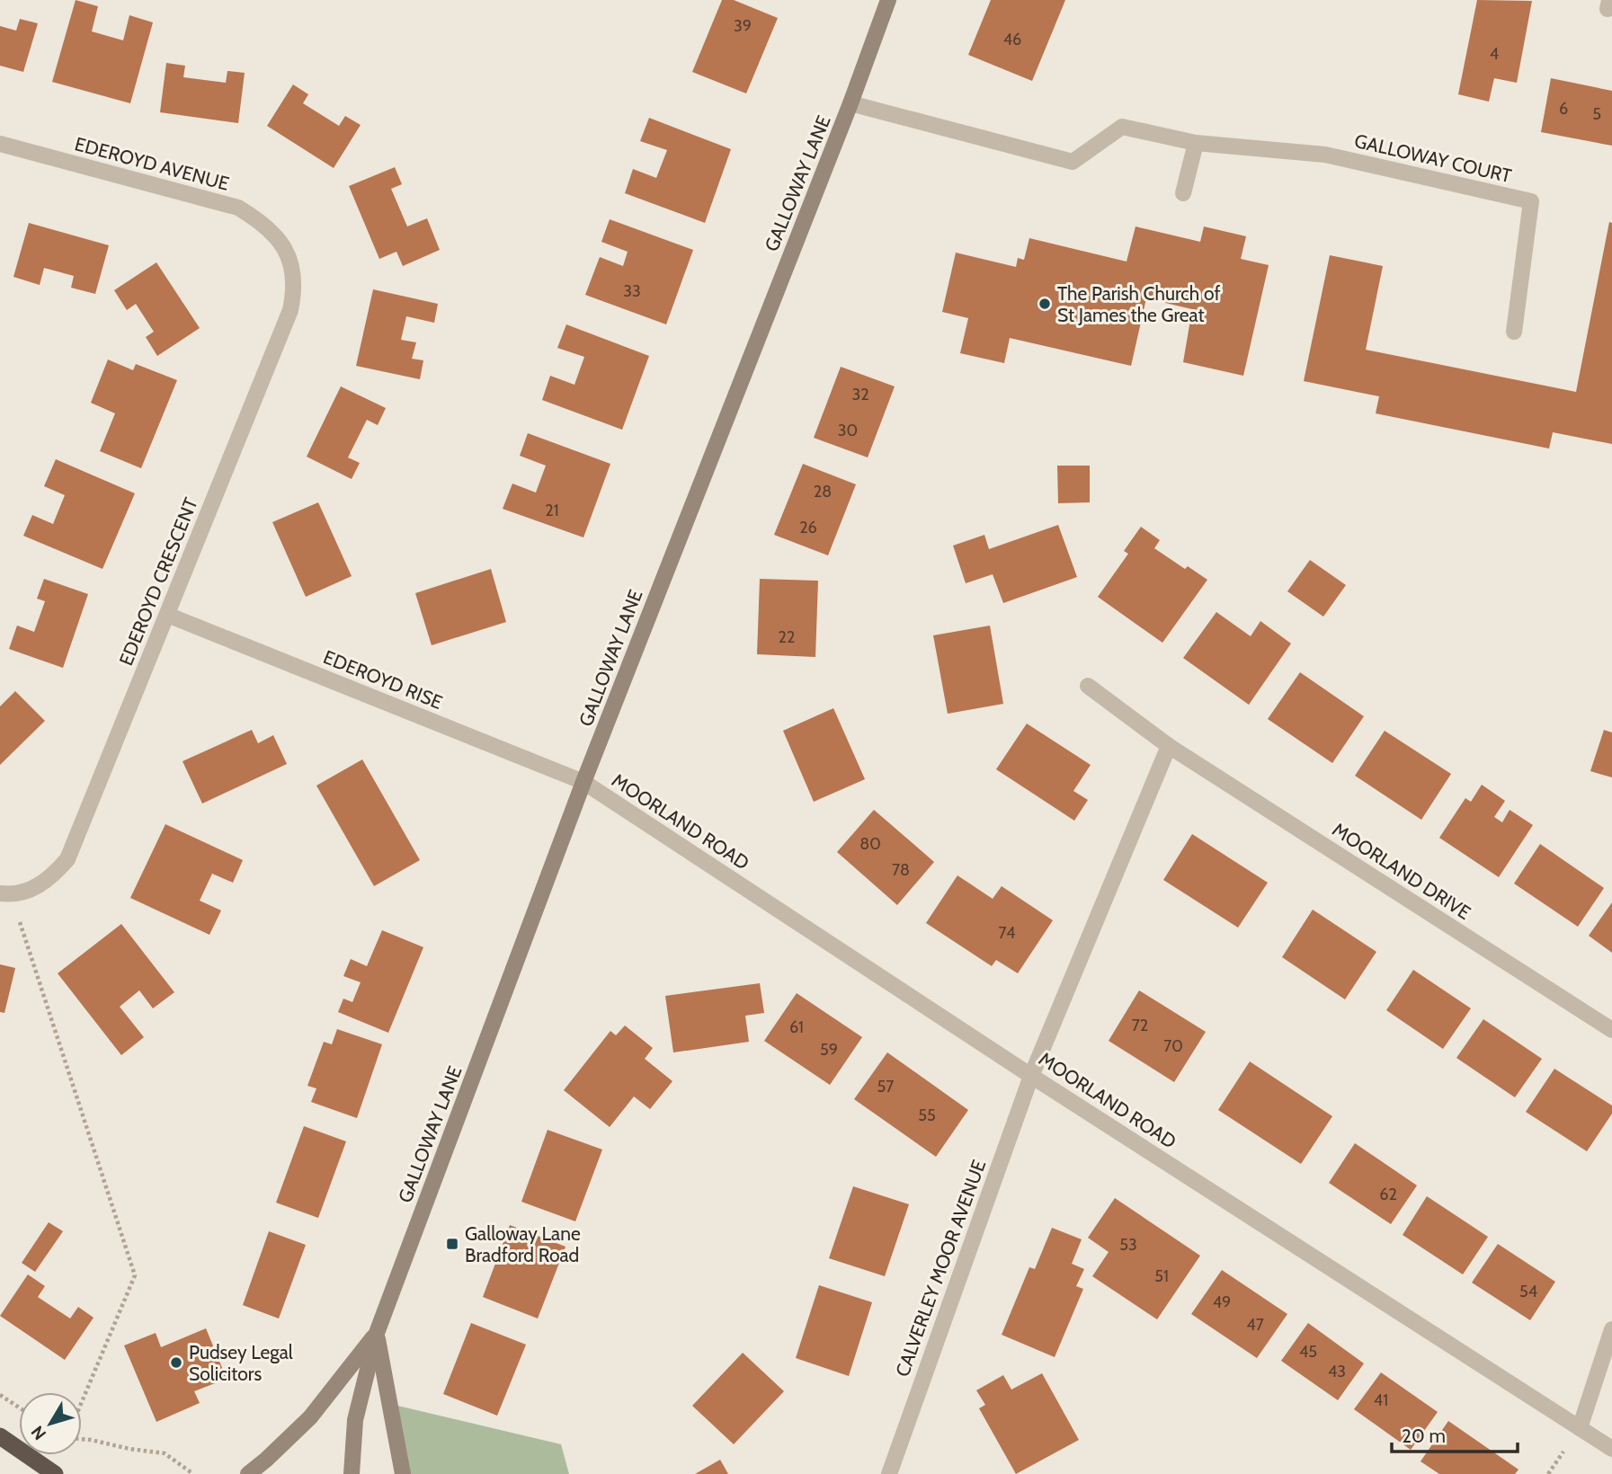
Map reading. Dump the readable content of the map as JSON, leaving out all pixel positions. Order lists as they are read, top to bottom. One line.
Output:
{"streets":{"main road":["GALLOWAY LANE"],"street":["GALLOWAY COURT","EDEROYD AVENUE","EDEROYD CRESCENT","EDEROYD RISE","MOORLAND ROAD","MOORLAND DRIVE","CALVERLEY MOOR AVENUE"]},"crossings":[["GALLOWAY COURT","GALLOWAY LANE"],["EDEROYD AVENUE","EDEROYD CRESCENT"],["GALLOWAY LANE","EDEROYD RISE"],["GALLOWAY LANE","MOORLAND ROAD"],["EDEROYD CRESCENT","EDEROYD RISE"],["EDEROYD RISE","MOORLAND ROAD"],["MOORLAND ROAD","CALVERLEY MOOR AVENUE"]],"places":{"other":["The Parish Church of St James the Great","Pudsey Legal Solicitors"],"transit":["Galloway Lane Bradford Road"]},"house_numbers":["39","46","4","6","5","33","32","30","28","21","26","22","80","78","74","72","61","70","59","57","55","62","53","51","54","49","47","45","43","41"],"scale_bar":"20 m","north":"bottom left"}
